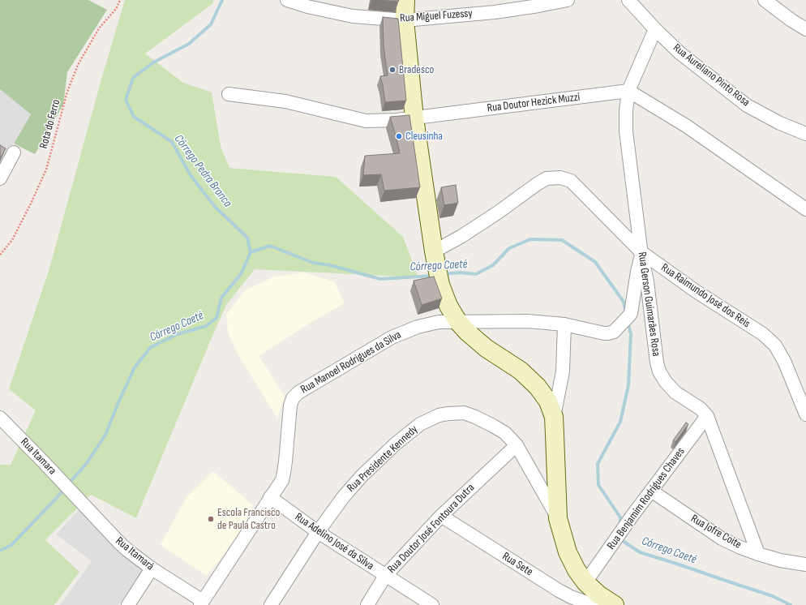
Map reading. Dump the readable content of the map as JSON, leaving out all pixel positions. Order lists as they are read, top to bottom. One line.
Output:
{"streets":{"street":["Rua Miguel Fuzessy","Rua Aureliano Pinto Rosa","Rua Doutor Hezick Muzzi","Rua Raimundo José dos Reis","Rua Gerson Guimarães Rosa","Rua Manoel Rodrigues da Silva","Rua Itamara","Rua Presidente Kennedy","Rua Benjamim Rodrigues Chaves","Rua Doutor José Fontoura Dutra","Rua Jofre Coite","Rua Adelino José da Silva","Rua Itamará","Rua Sete"],"path":["Rota do Ferro"]},"crossings":[["Rua Aureliano Pinto Rosa","Rua Gerson Guimarães Rosa"],["Rua Doutor Hezick Muzzi","Rua Gerson Guimarães Rosa"],["Rua Raimundo José dos Reis","Rua Gerson Guimarães Rosa"],["Rua Raimundo José dos Reis","Rua Manoel Rodrigues da Silva"],["Rua Gerson Guimarães Rosa","Rua Manoel Rodrigues da Silva"],["Rua Gerson Guimarães Rosa","Rua Benjamim Rodrigues Chaves"],["Rua Gerson Guimarães Rosa","Rua Jofre Coite"],["Rua Manoel Rodrigues da Silva","Rua Adelino José da Silva"],["Rua Manoel Rodrigues da Silva","Rua Itamará"],["Rua Itamara","Rua Itamará"],["Rua Presidente Kennedy","Rua Doutor José Fontoura Dutra"],["Rua Presidente Kennedy","Rua Adelino José da Silva"],["Rua Benjamim Rodrigues Chaves","Rua Jofre Coite"],["Rua Doutor José Fontoura Dutra","Rua Adelino José da Silva"],["Rua Doutor José Fontoura Dutra","Rua Sete"]],"water":["Córrego Pedra Branca","Córrego Caeté"],"places":["Bradesco","Cleusinha","Escola Francisco de Paula Castro"]}
